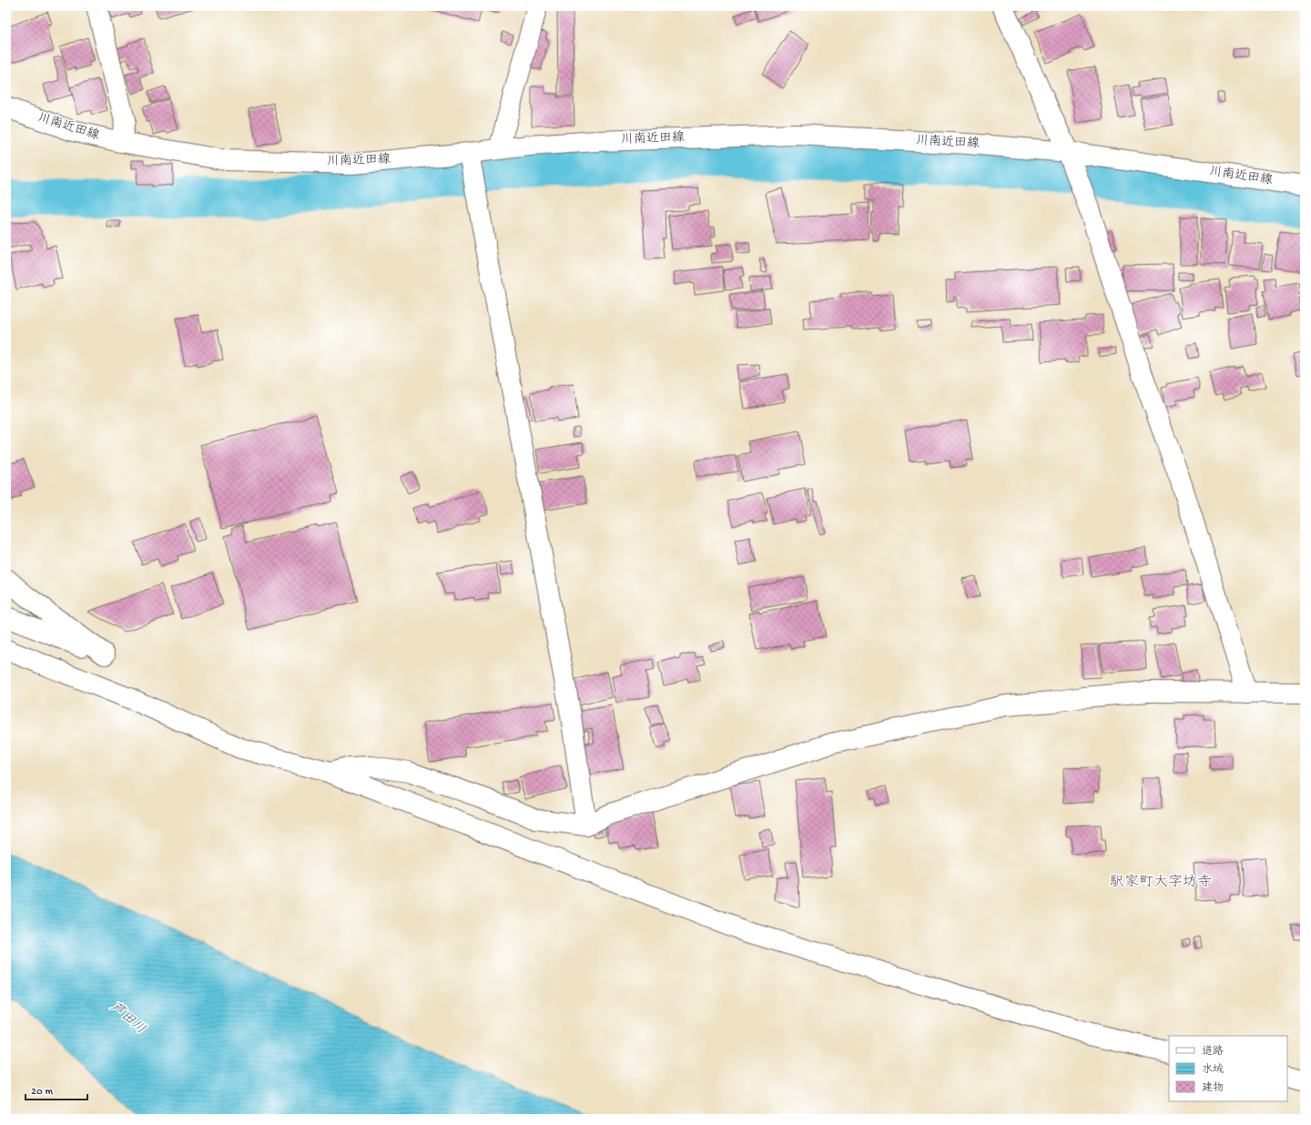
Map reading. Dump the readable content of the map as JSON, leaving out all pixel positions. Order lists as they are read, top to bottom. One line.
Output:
{"streets":{"street":["川南近田線"]},"districts":["駅家町大字坊寺"],"water":["芦田川"],"legend":["道路","水域","建物"],"scale_bar":"20 m"}
